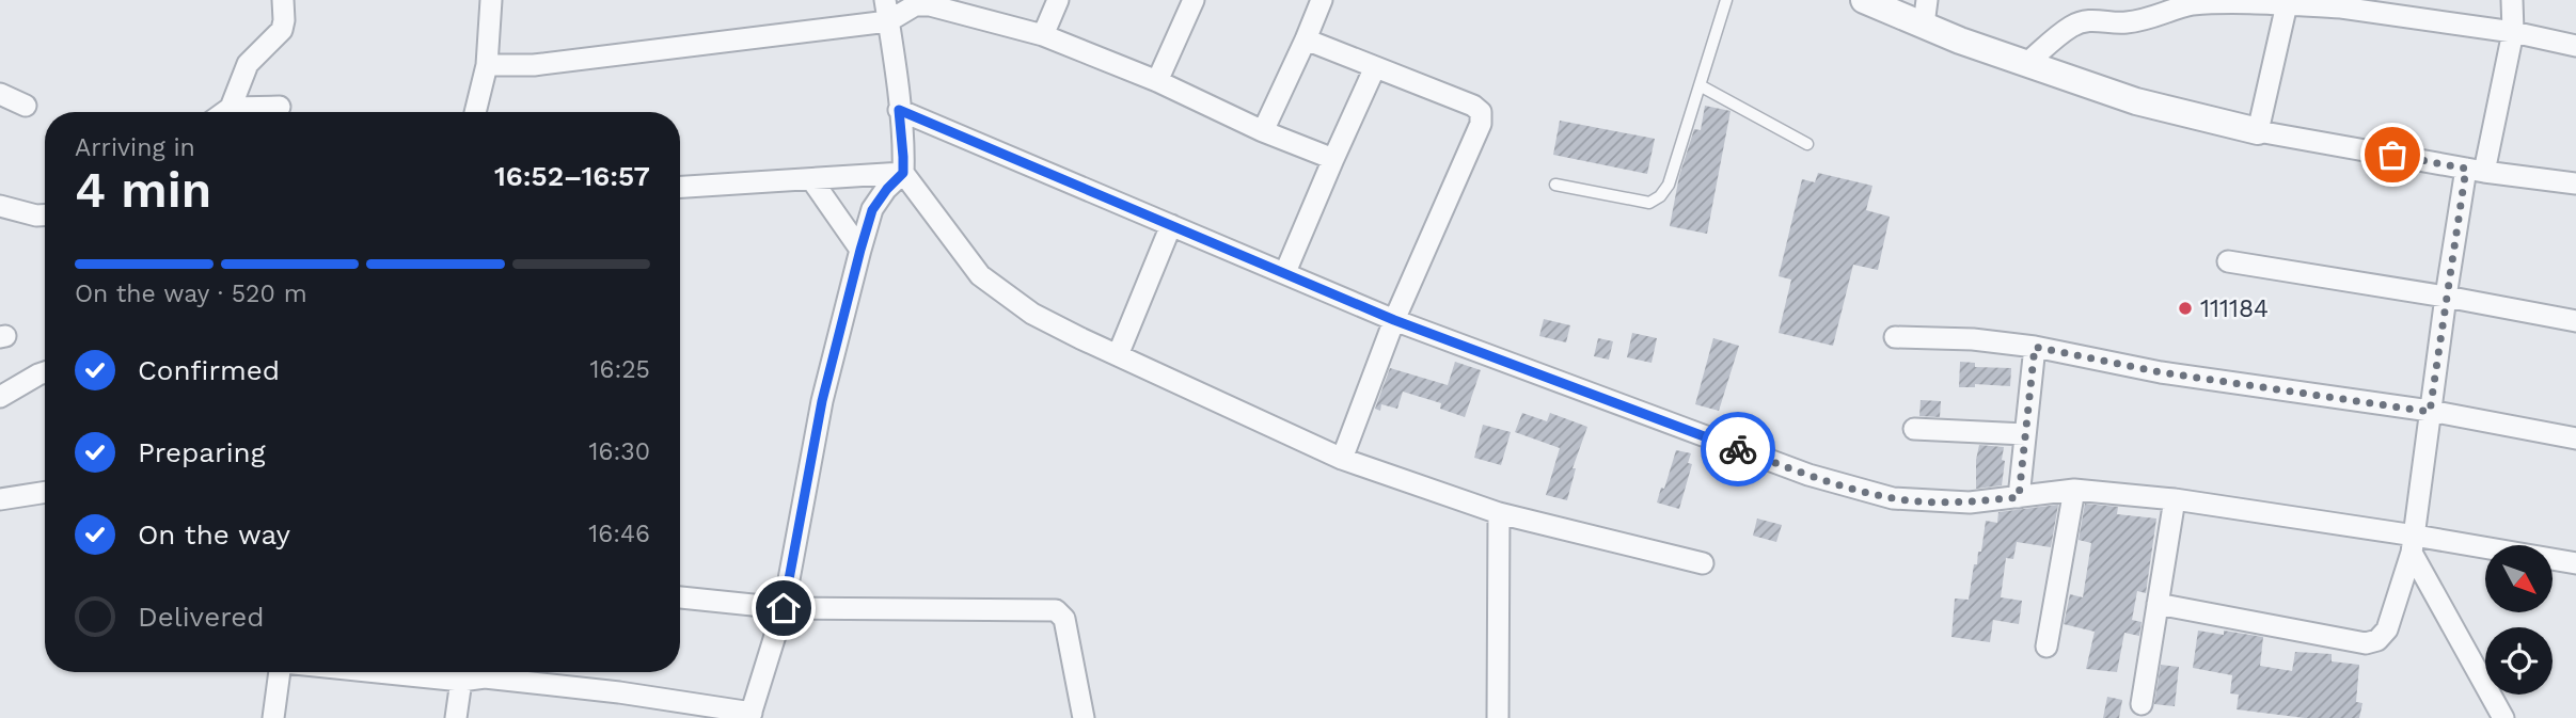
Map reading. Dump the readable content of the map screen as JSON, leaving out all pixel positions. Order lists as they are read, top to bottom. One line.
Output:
{"places":["111184"],"north":"bottom right","page":{"heading":["4 min","Arriving in","16:52–16:57"],"bar":"On the way · 520 m","list":[["Confirmed","16:25"],["Preparing","16:30"],["On the way","16:46"],"Delivered"]}}
